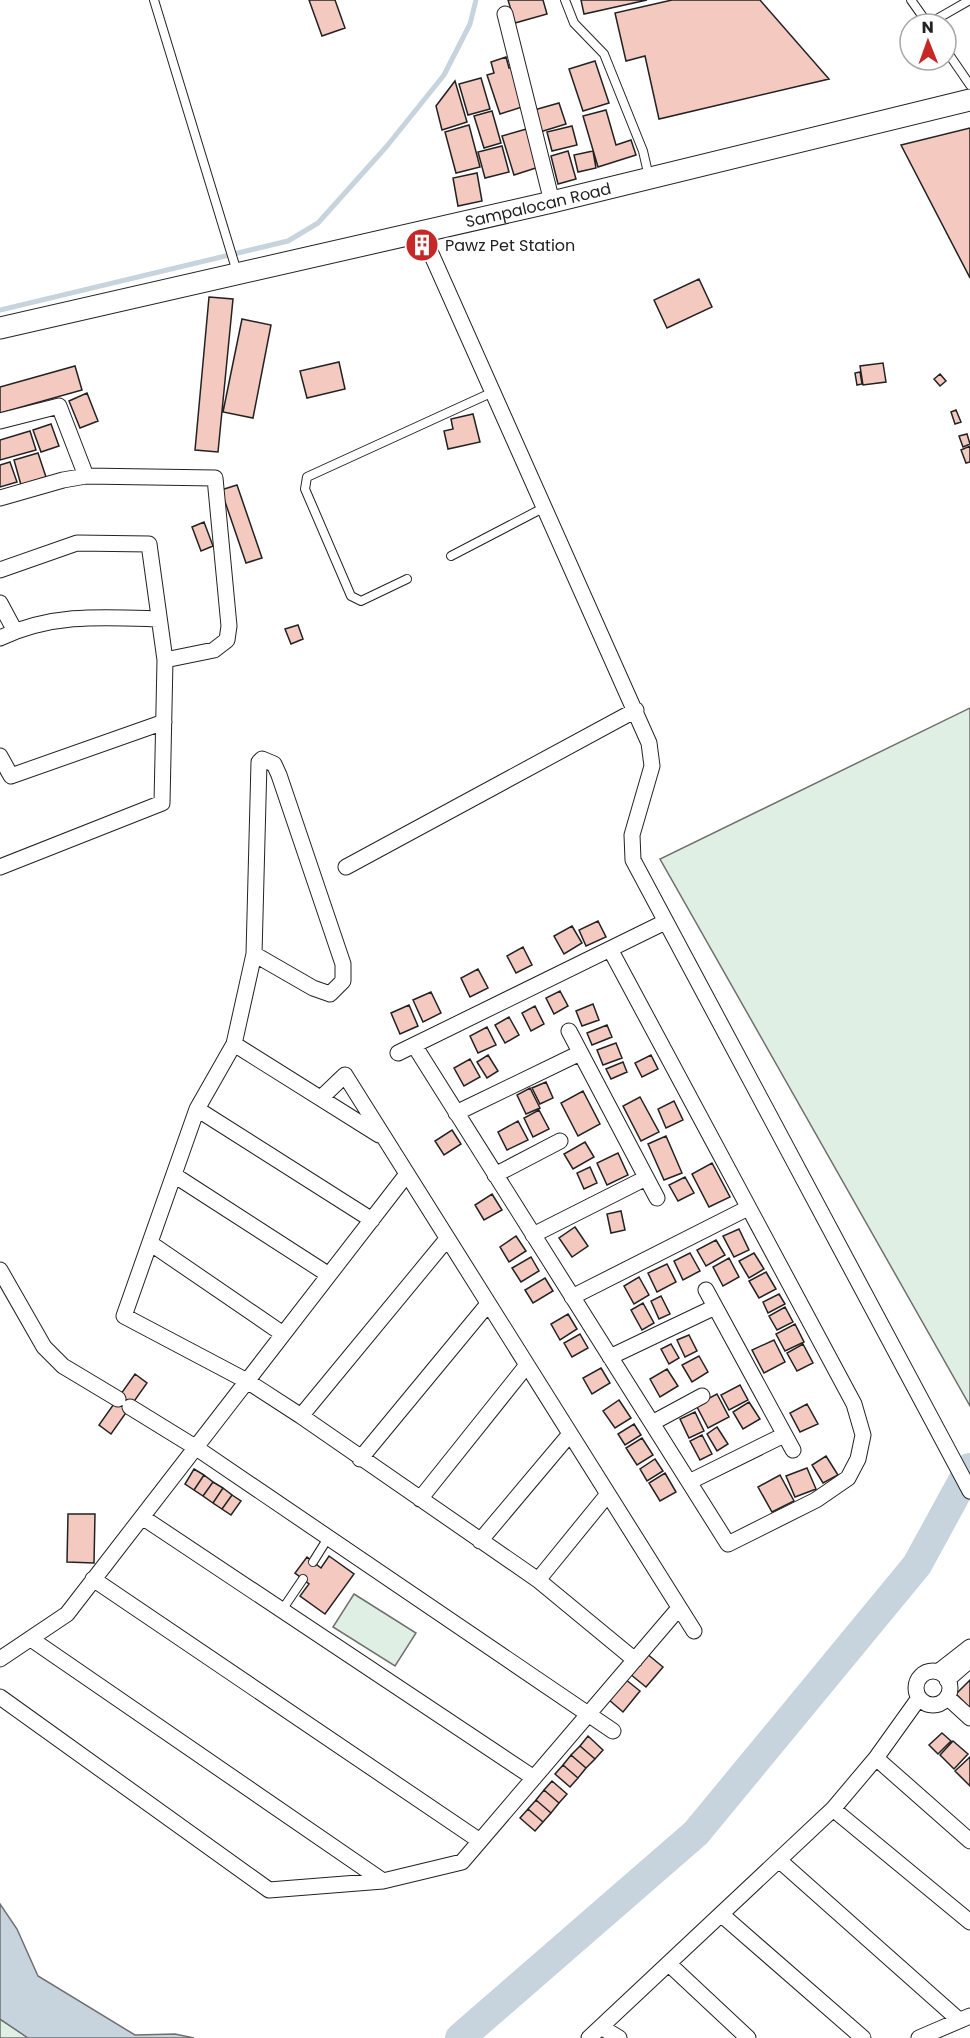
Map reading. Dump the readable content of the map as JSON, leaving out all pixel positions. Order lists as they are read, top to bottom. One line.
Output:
{"streets":{"main road":["Sampalocan Road"]},"places":{"building":["Pawz Pet Station"]},"north":"top"}
